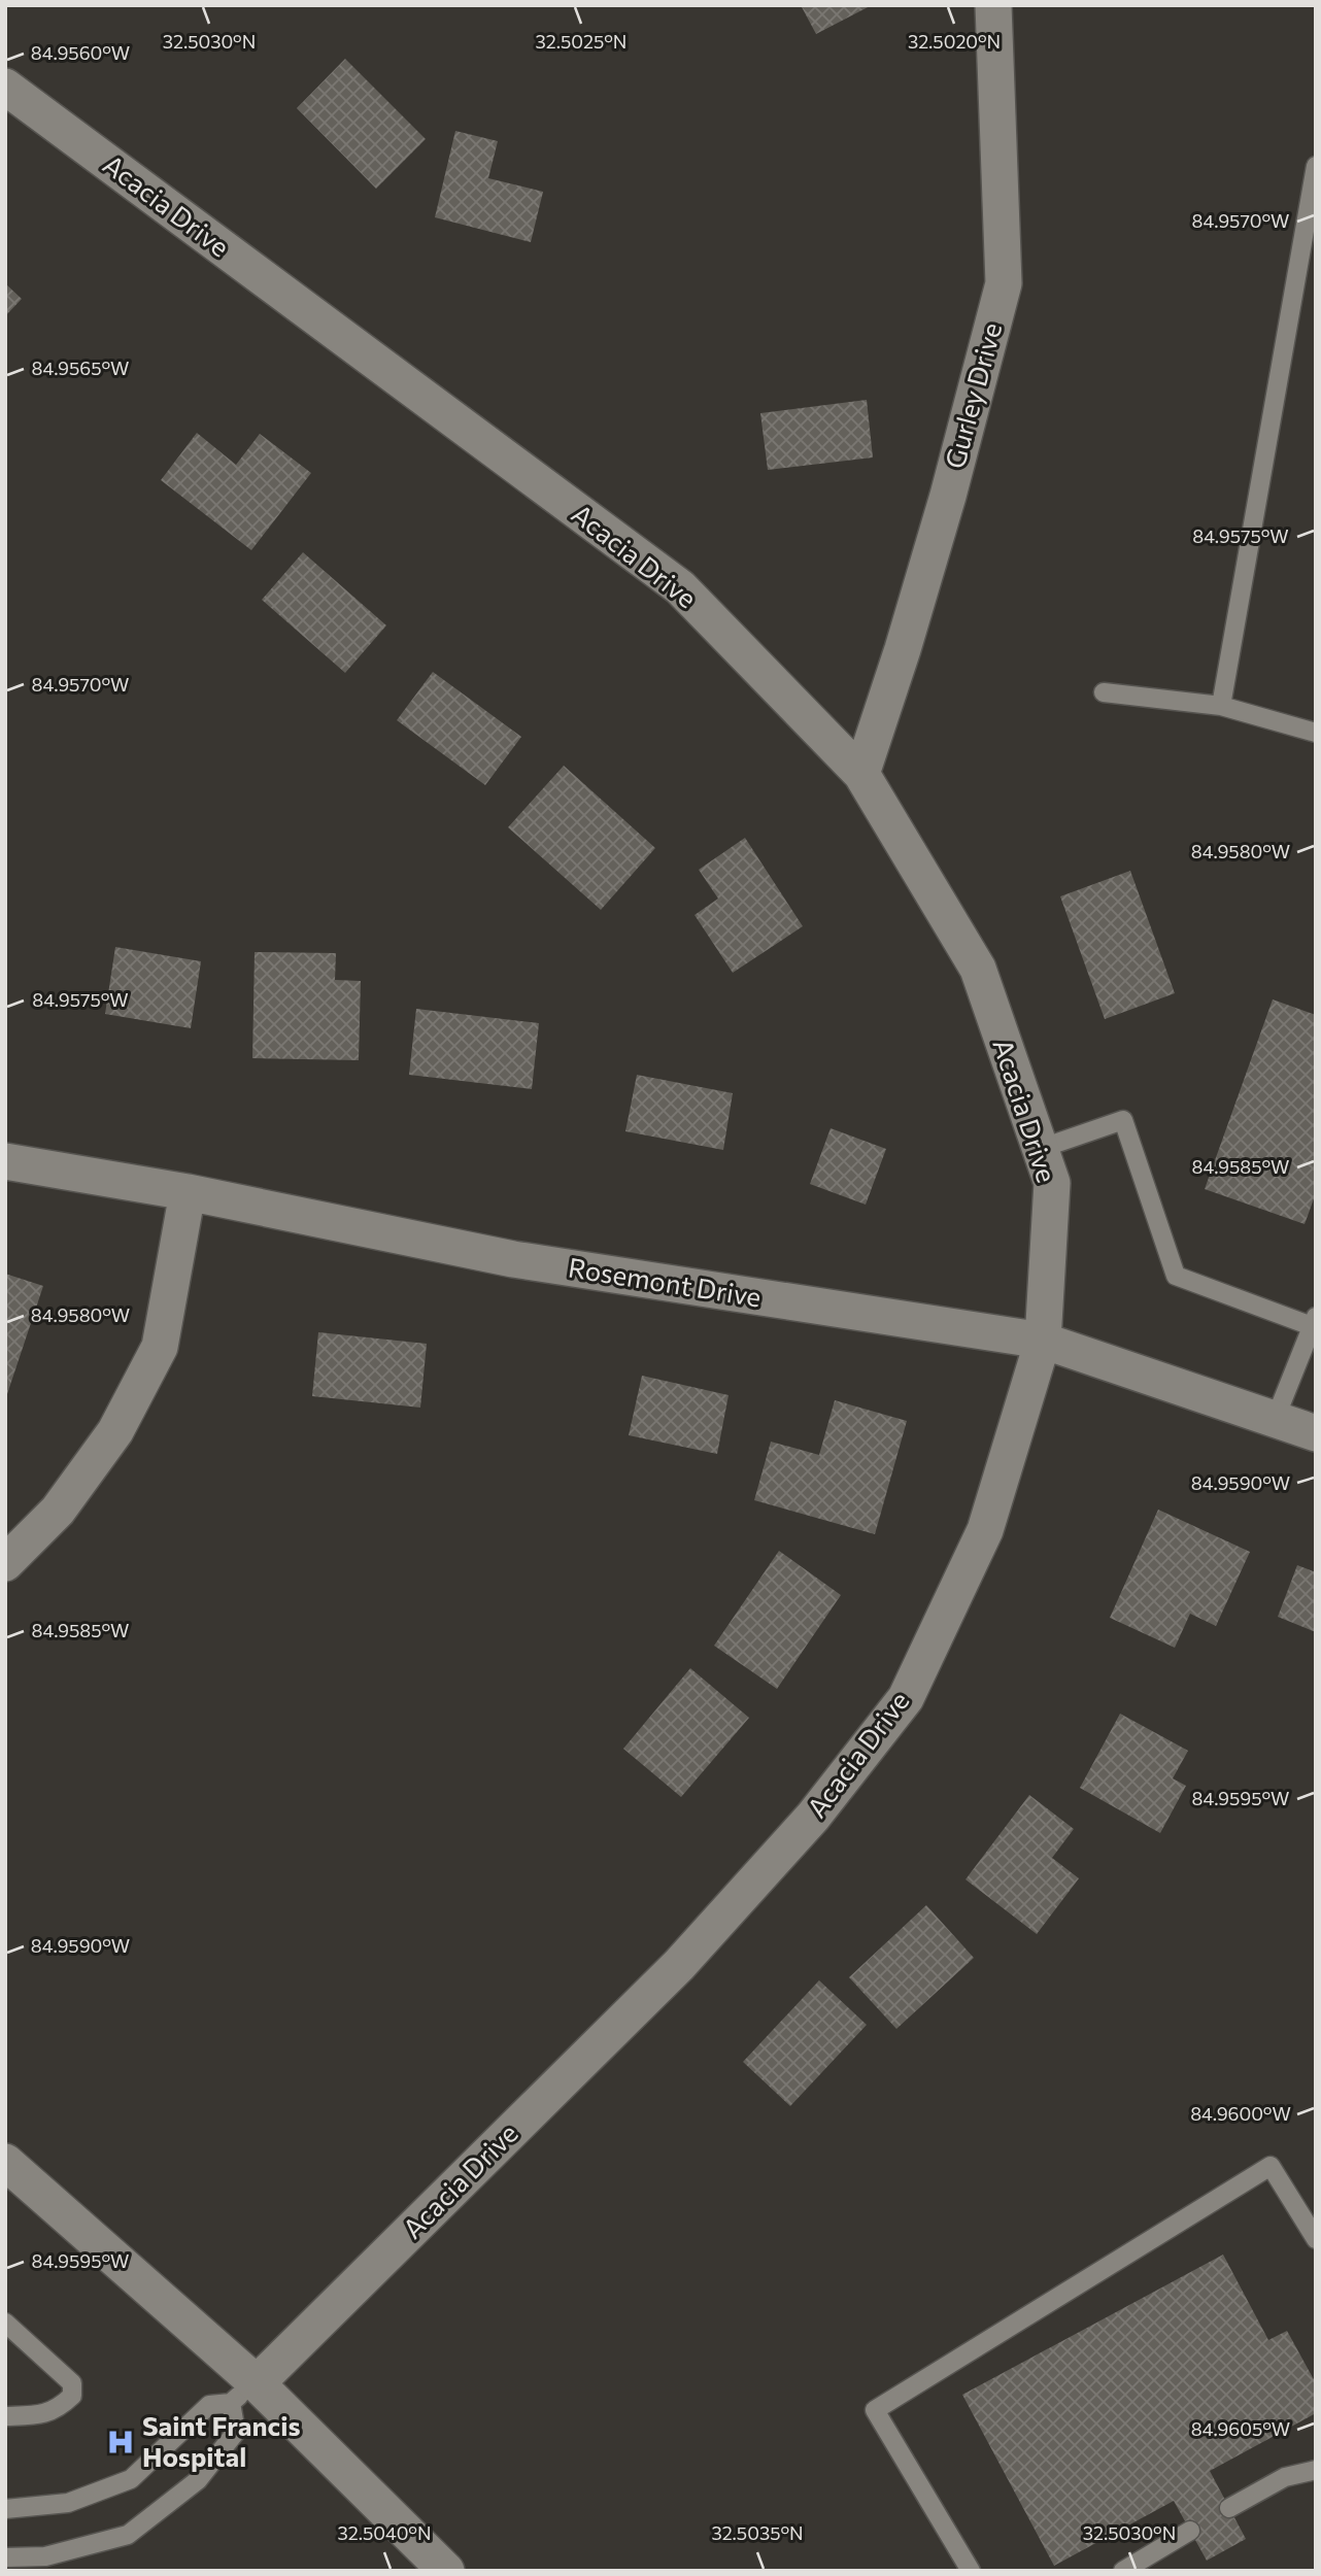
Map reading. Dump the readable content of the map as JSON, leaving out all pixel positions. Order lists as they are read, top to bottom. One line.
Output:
{"streets":{"street":["Acacia Drive","Gurley Drive","Rosemont Drive"]},"crossings":[["Acacia Drive","Gurley Drive"],["Acacia Drive","Rosemont Drive"]],"places":{"hospital":["Saint Francis Hospital"]},"coordinates":["32.5030°N","32.5025°N","32.5020°N","84.9560°W","84.9570°W","84.9565°W","84.9575°W","84.9580°W","84.9585°W","84.9590°W","84.9595°W","84.9600°W","84.9605°W","32.5040°N","32.5035°N"]}
